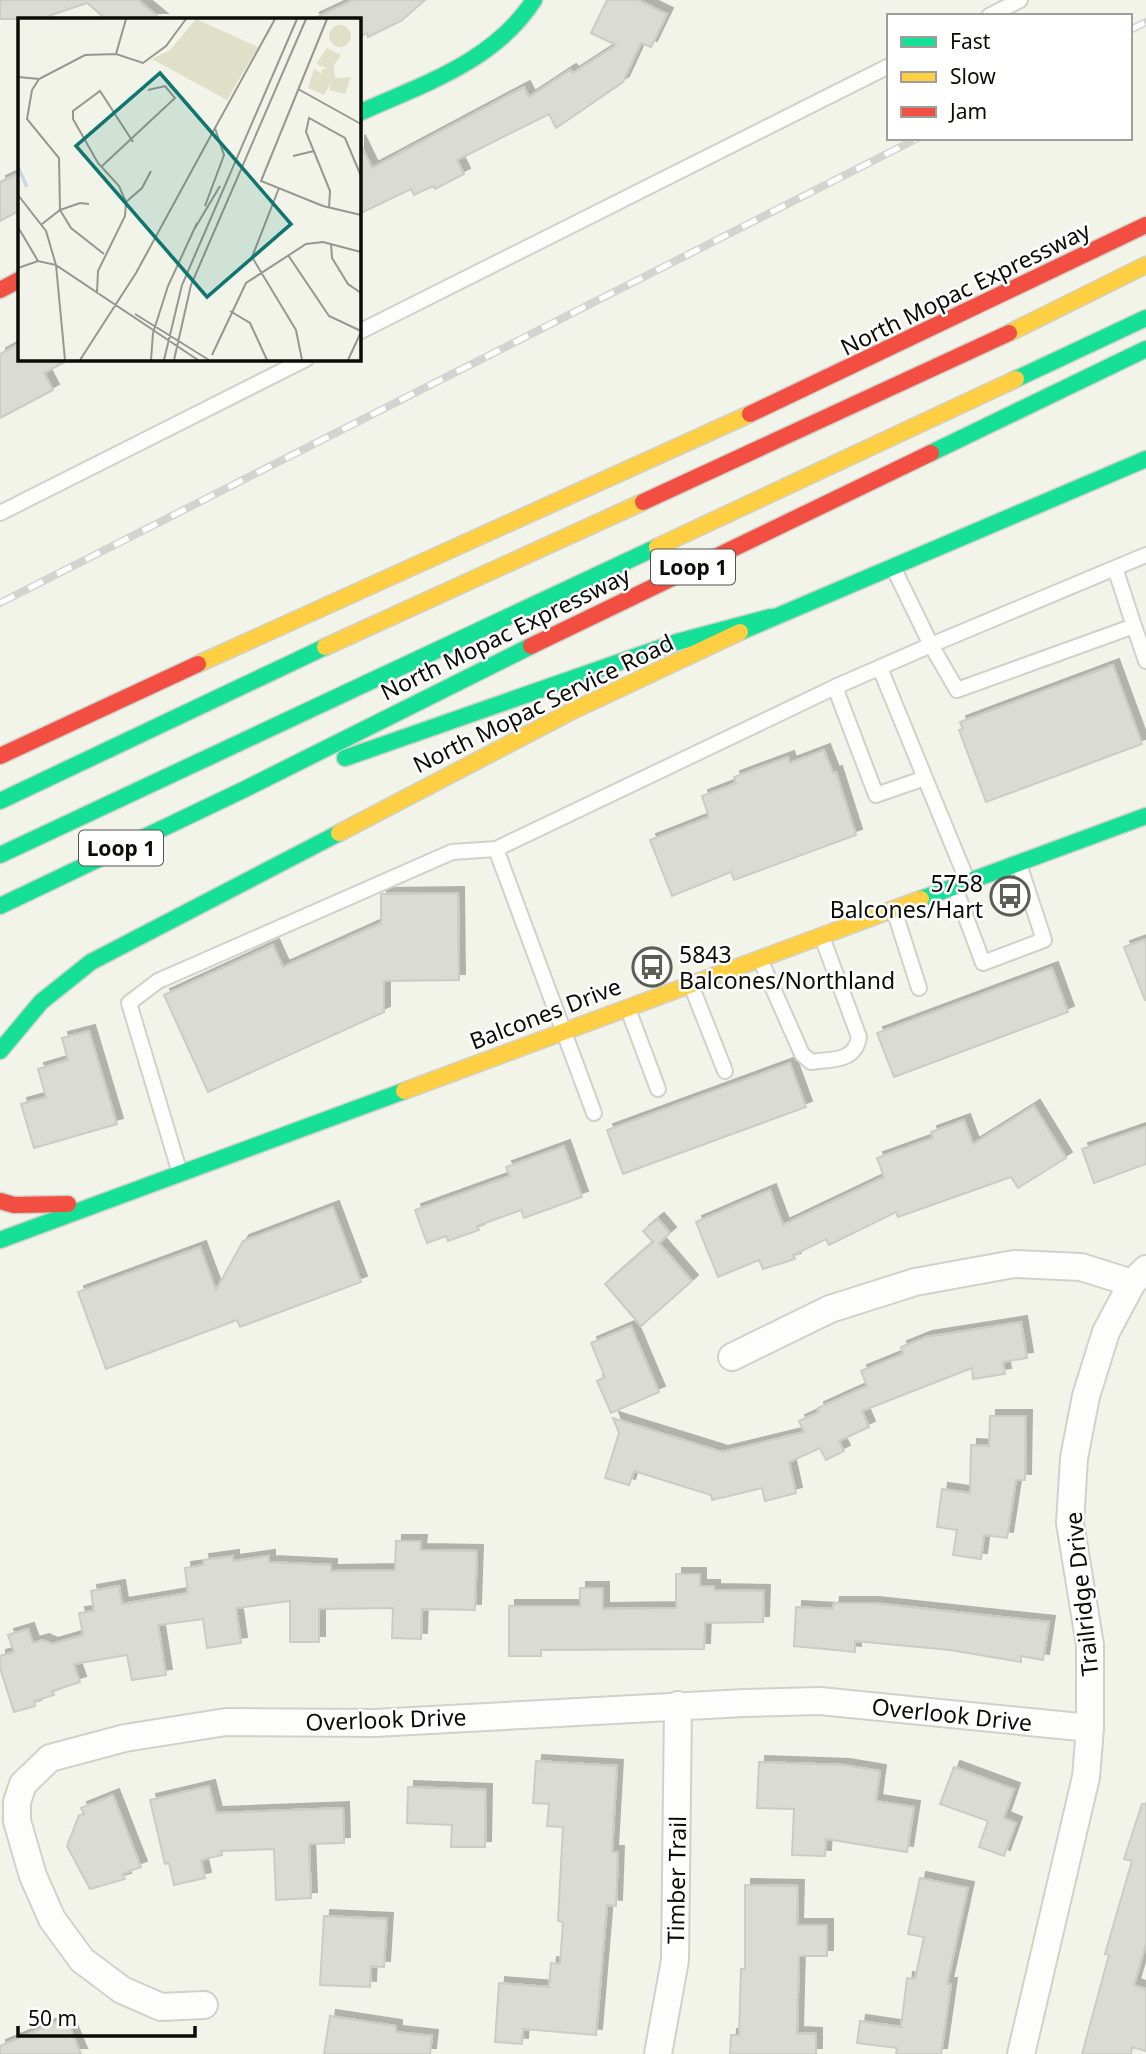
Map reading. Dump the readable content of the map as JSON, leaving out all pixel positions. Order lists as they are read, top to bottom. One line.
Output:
{"streets":{"main road":["North Mopac Expressway","Loop 1","North Mopac Service Road","Balcones Drive"],"street":["Trailridge Drive","Overlook Drive","Timber Trail"]},"crossings":[["Trailridge Drive","Overlook Drive"],["Overlook Drive","Timber Trail"]],"places":{"bus stop":["5758 Balcones/Hart","5843 Balcones/Northland"]},"legend":["Fast","Slow","Jam"],"scale_bar":"50 m"}
